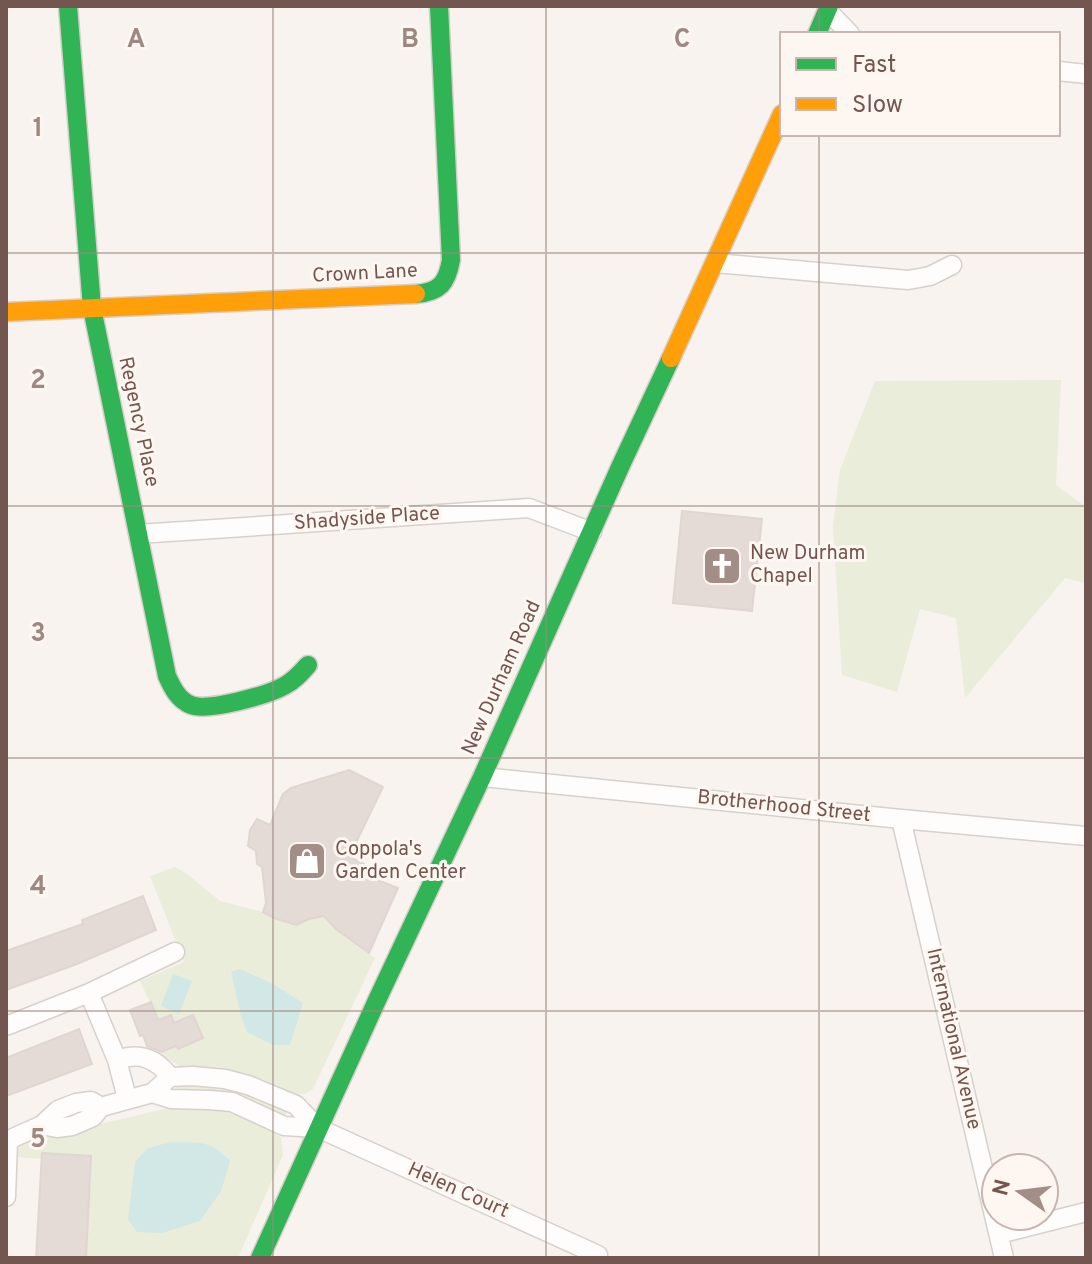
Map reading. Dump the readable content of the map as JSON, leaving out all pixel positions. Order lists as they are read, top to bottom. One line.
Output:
{"streets":{"street":["Crown Lane","Regency Place","Shadyside Place","New Durham Road","Brotherhood Street","International Avenue","Helen Court"]},"crossings":[["Crown Lane","Regency Place"],["Regency Place","Shadyside Place"],["Shadyside Place","New Durham Road"],["New Durham Road","Brotherhood Street"],["New Durham Road","Helen Court"],["Brotherhood Street","International Avenue"]],"places":{"church":["New Durham Chapel"],"shop":["Coppola's Garden Center"]},"legend":["Fast","Slow"],"north":"left","grid":{"columns":["A","B","C"],"rows":["1","2","3","4","5"]}}
